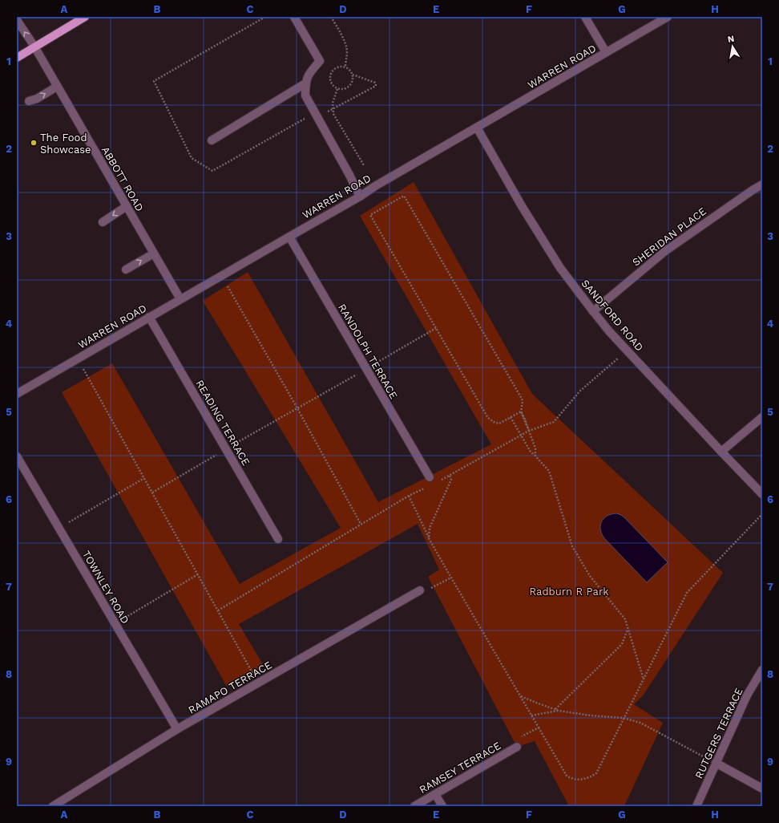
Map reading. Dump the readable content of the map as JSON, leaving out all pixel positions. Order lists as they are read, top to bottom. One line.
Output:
{"streets":{"street":["WARREN ROAD","ABBOTT ROAD","SHERIDAN PLACE","SANDFORD ROAD","RANDOLPH TERRACE","READING TERRACE","TOWNLEY ROAD","RAMAPO TERRACE","RUTGERS TERRACE","RAMSEY TERRACE"]},"crossings":[["WARREN ROAD","ABBOTT ROAD"],["WARREN ROAD","SANDFORD ROAD"],["WARREN ROAD","RANDOLPH TERRACE"],["WARREN ROAD","READING TERRACE"],["SHERIDAN PLACE","SANDFORD ROAD"],["TOWNLEY ROAD","RAMAPO TERRACE"]],"parks":["Radburn R Park"],"places":["The Food Showcase"],"north":"top","grid":{"columns":["A","B","C","D","E","F","G","H"],"rows":["1","2","3","4","5","6","7","8","9"]}}
